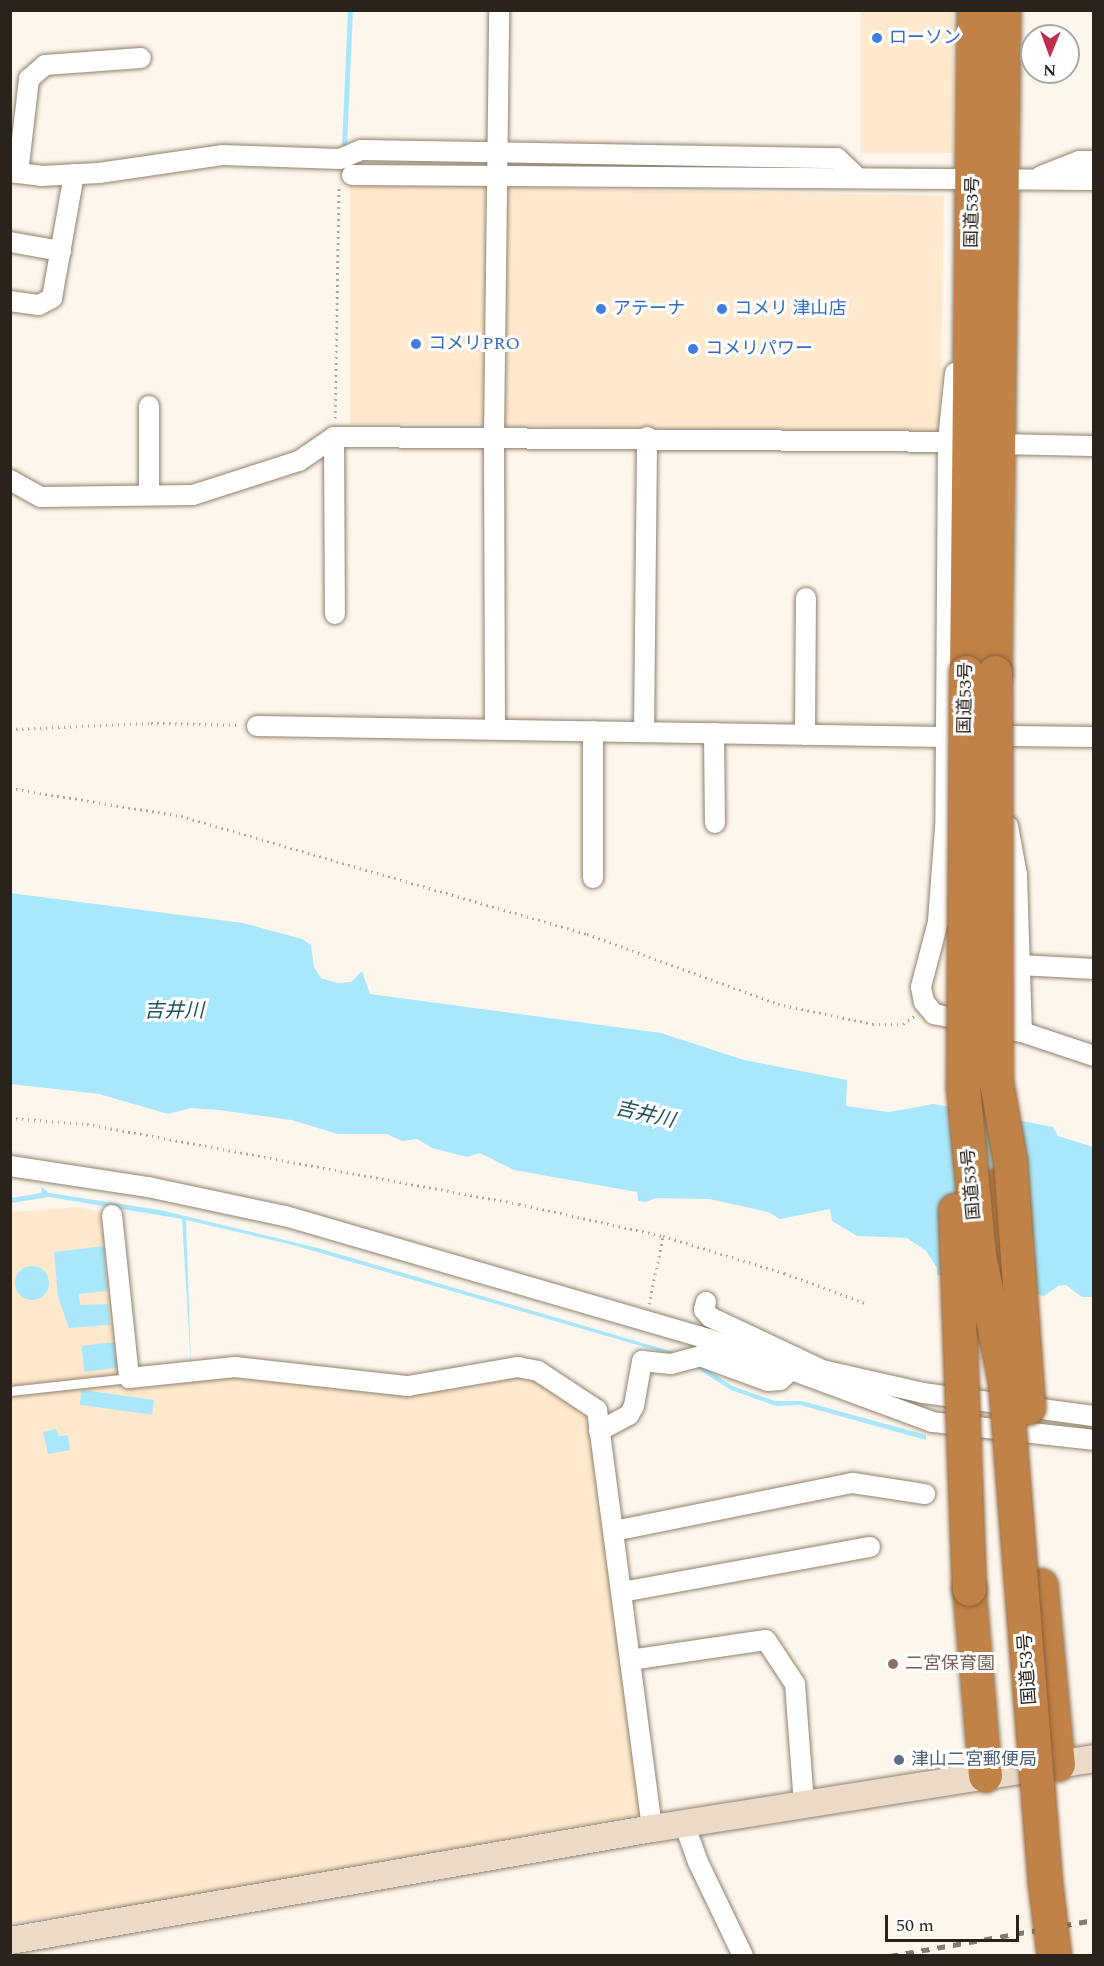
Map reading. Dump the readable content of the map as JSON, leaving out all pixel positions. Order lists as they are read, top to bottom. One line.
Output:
{"streets":{"highway":["国道53号"]},"water":["吉井川"],"places":["ローソン","アテーナ","コメリ 津山店","コメリPRO","コメリパワー","二宮保育園","津山二宮郵便局"],"scale_bar":"50 m","north":"bottom"}
